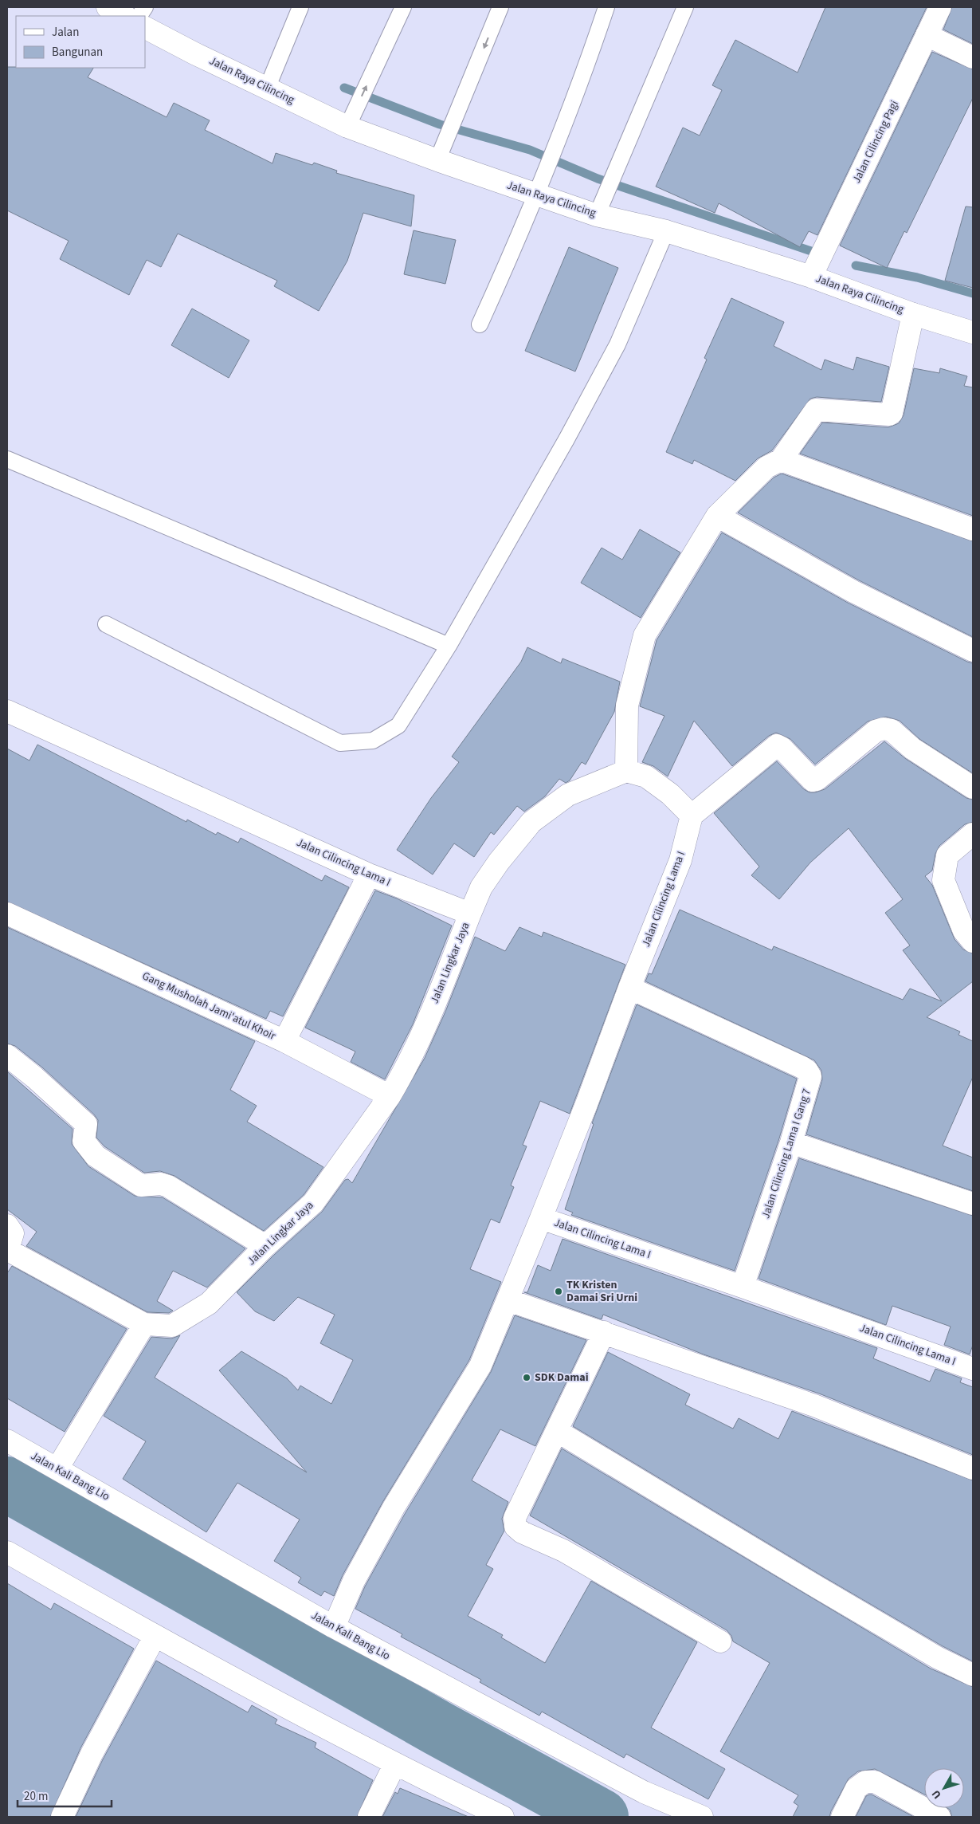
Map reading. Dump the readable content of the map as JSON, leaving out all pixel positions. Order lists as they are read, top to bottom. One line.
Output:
{"streets":{"street":["Jalan Raya Cilincing","Jalan Cilincing Pagi","Jalan Cilincing Lama I","Jalan Lingkar Jaya","Gang Musholah Jami'atul Khoir","Jalan Cilincing Lama I Gang 7","Jalan Kali Bang Lio"]},"crossings":[["Jalan Raya Cilincing","Jalan Cilincing Pagi"],["Jalan Cilincing Lama I","Jalan Lingkar Jaya"],["Jalan Cilincing Lama I","Gang Musholah Jami'atul Khoir"],["Jalan Cilincing Lama I","Jalan Cilincing Lama I Gang 7"]],"places":["TK Kristen Damai Sri Urni","SDK Damai"],"legend":["Jalan","Bangunan"],"scale_bar":"20 m","north":"bottom left"}
